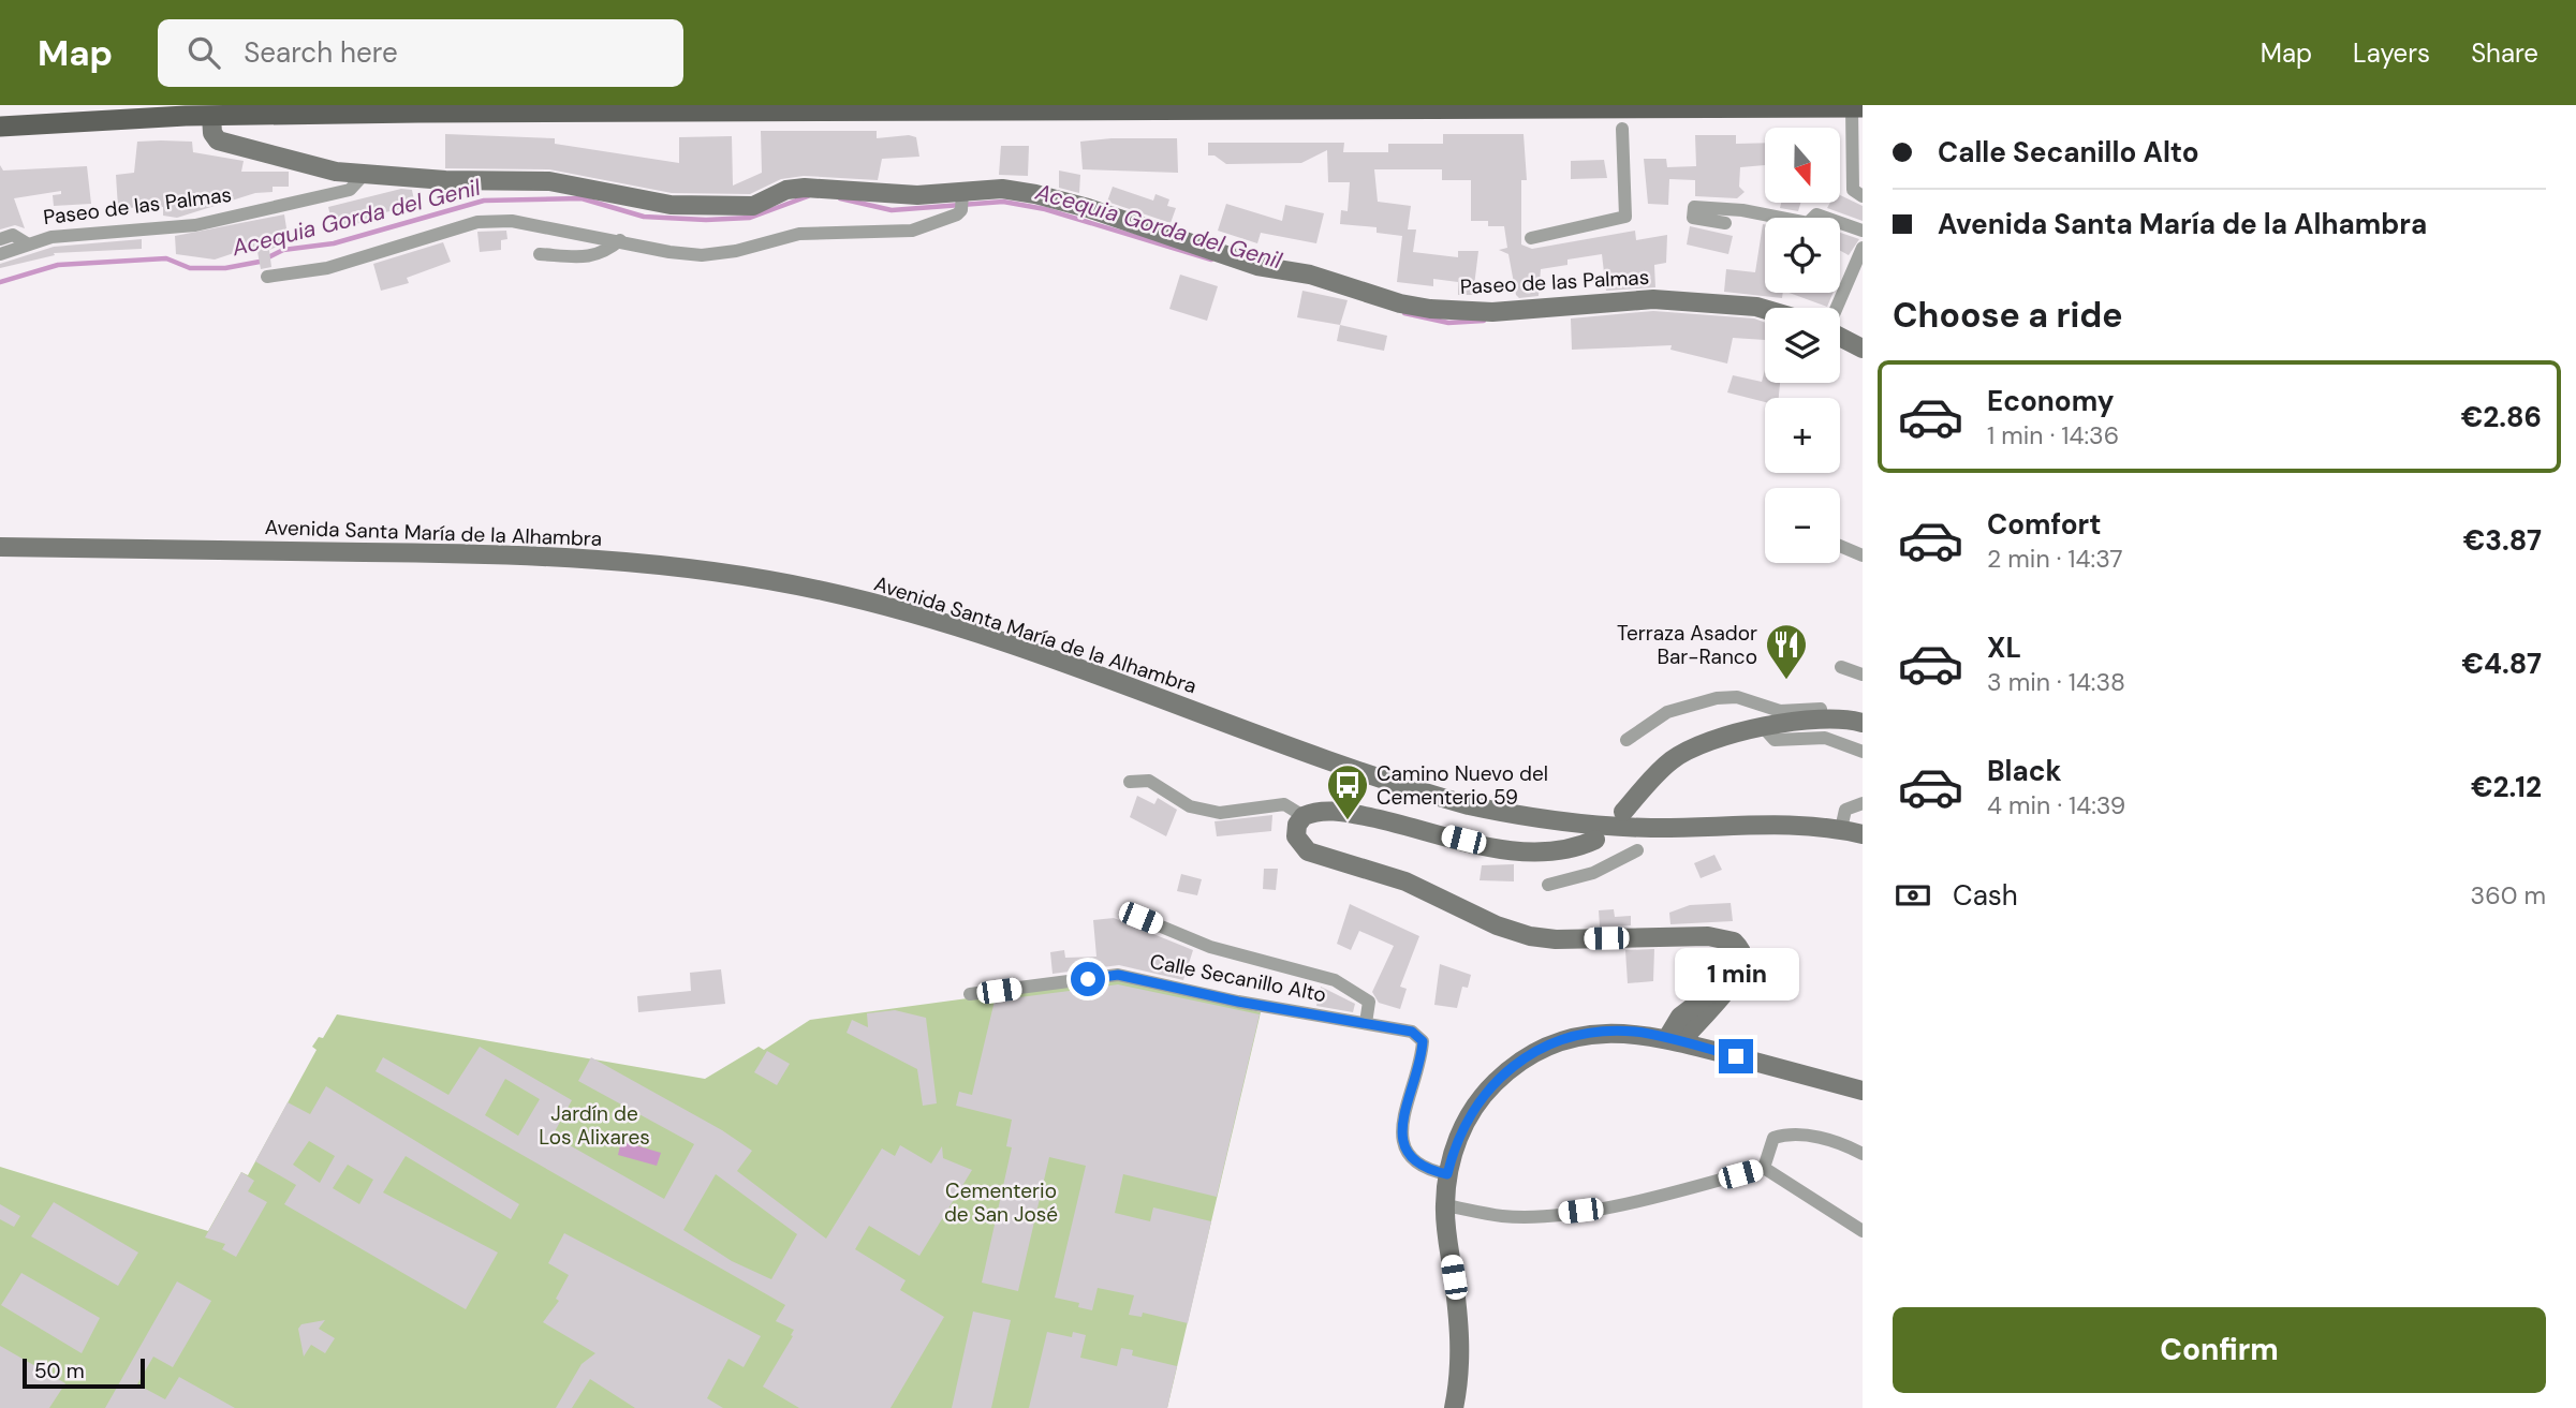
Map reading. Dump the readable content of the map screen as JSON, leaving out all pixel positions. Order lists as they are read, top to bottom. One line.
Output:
{"streets":{"street":["Paseo de las Palmas","Avenida Santa María de la Alhambra","Calle Secanillo Alto"]},"water":["Acequia Gorda del Genil"],"parks":["Jardín de Los Alixares","Cementerio de San José"],"places":{"restaurant":["Terraza Asador Bar-Ranco"],"bus stop":["Camino Nuevo del Cementerio 59"]},"scale_bar":"50 m","north":"bottom","page":{"header":"Map","search":"Search here","nav":["Map","Layers","Share"],"banner":["Calle Secanillo Alto","Avenida Santa María de la Alhambra"],"map_buttons":["+","−"],"heading":"Choose a ride","list":[{"name":"Economy","note":"1 min · 14:36","value":"€2.86"},{"name":"Comfort","note":"2 min · 14:37","value":"€3.87"},{"name":"XL","note":"3 min · 14:38","value":"€4.87"},{"name":"Black","note":"4 min · 14:39","value":"€2.12"}],"pay":["Cash","360 m"],"bubble":"1 min","buttons":"Confirm","scale":"50 m"}}
